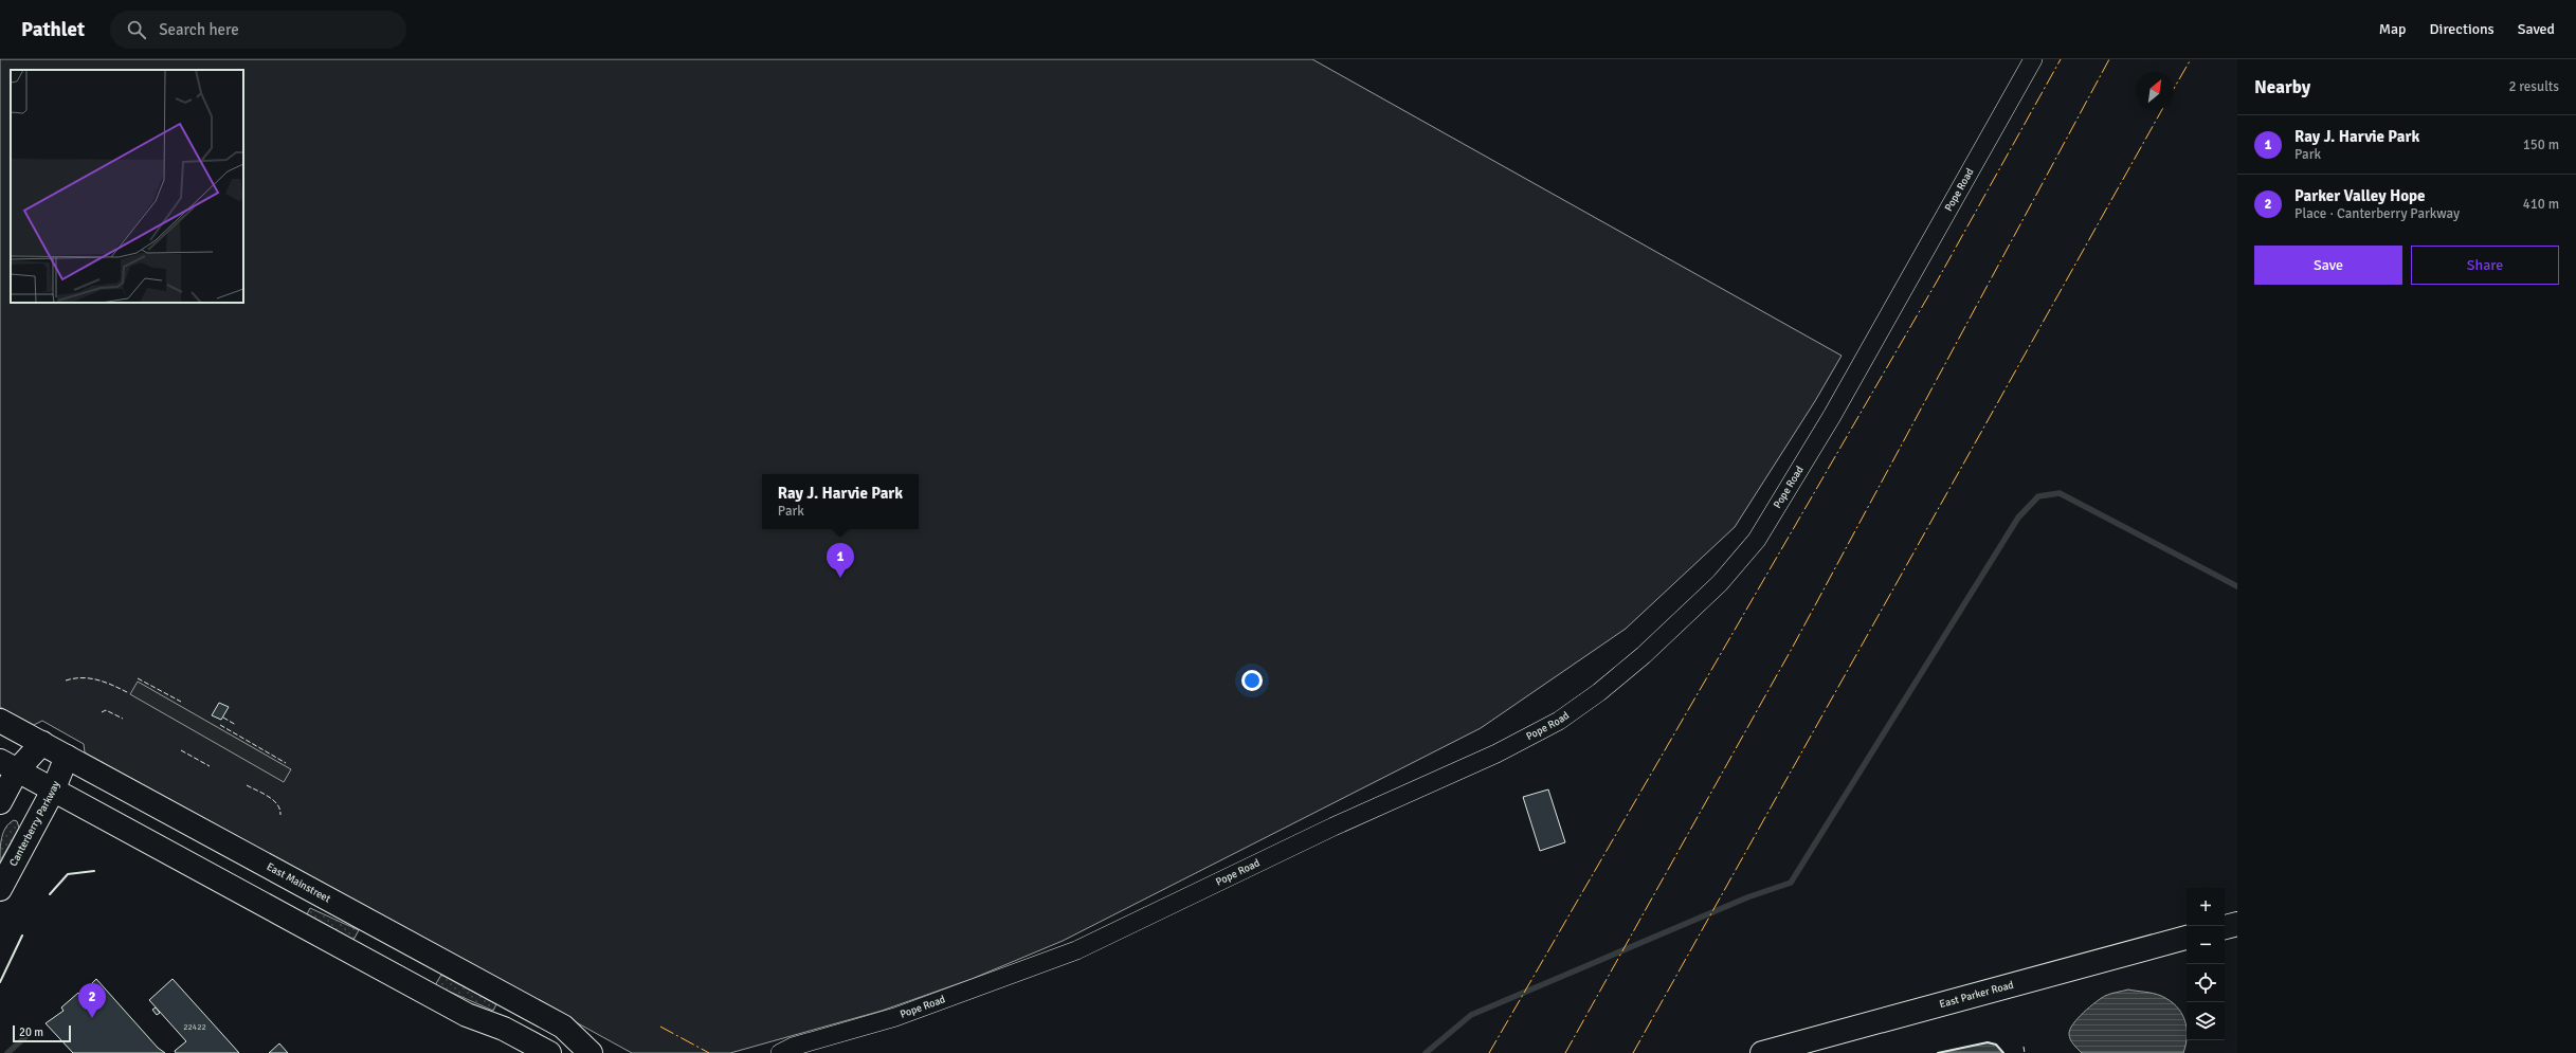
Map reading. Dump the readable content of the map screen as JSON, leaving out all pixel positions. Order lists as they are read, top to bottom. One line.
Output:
{"streets":{"main road":["Canterberry Parkway","East Mainstreet","East Parker Road"],"street":["Pope Road"]},"crossings":[["Canterberry Parkway","East Mainstreet"]],"house_numbers":["22422"],"scale_bar":"20 m","north":"top right","page":{"header":"Pathlet","search":"Search here","nav":["Map","Directions","Saved"],"heading":["Nearby","2 results"],"list":[{"mark":"1","name":"Ray J. Harvie Park","note":"Park","value":"150 m"},{"mark":"2","name":"Parker Valley Hope","note":"Place · Canterberry Parkway","value":"410 m"}],"buttons":["Save","Share"],"popup":["Ray J. Harvie Park","Park"],"pins":["1","2"],"map_buttons":["+","−"],"scale":"20 m"}}
